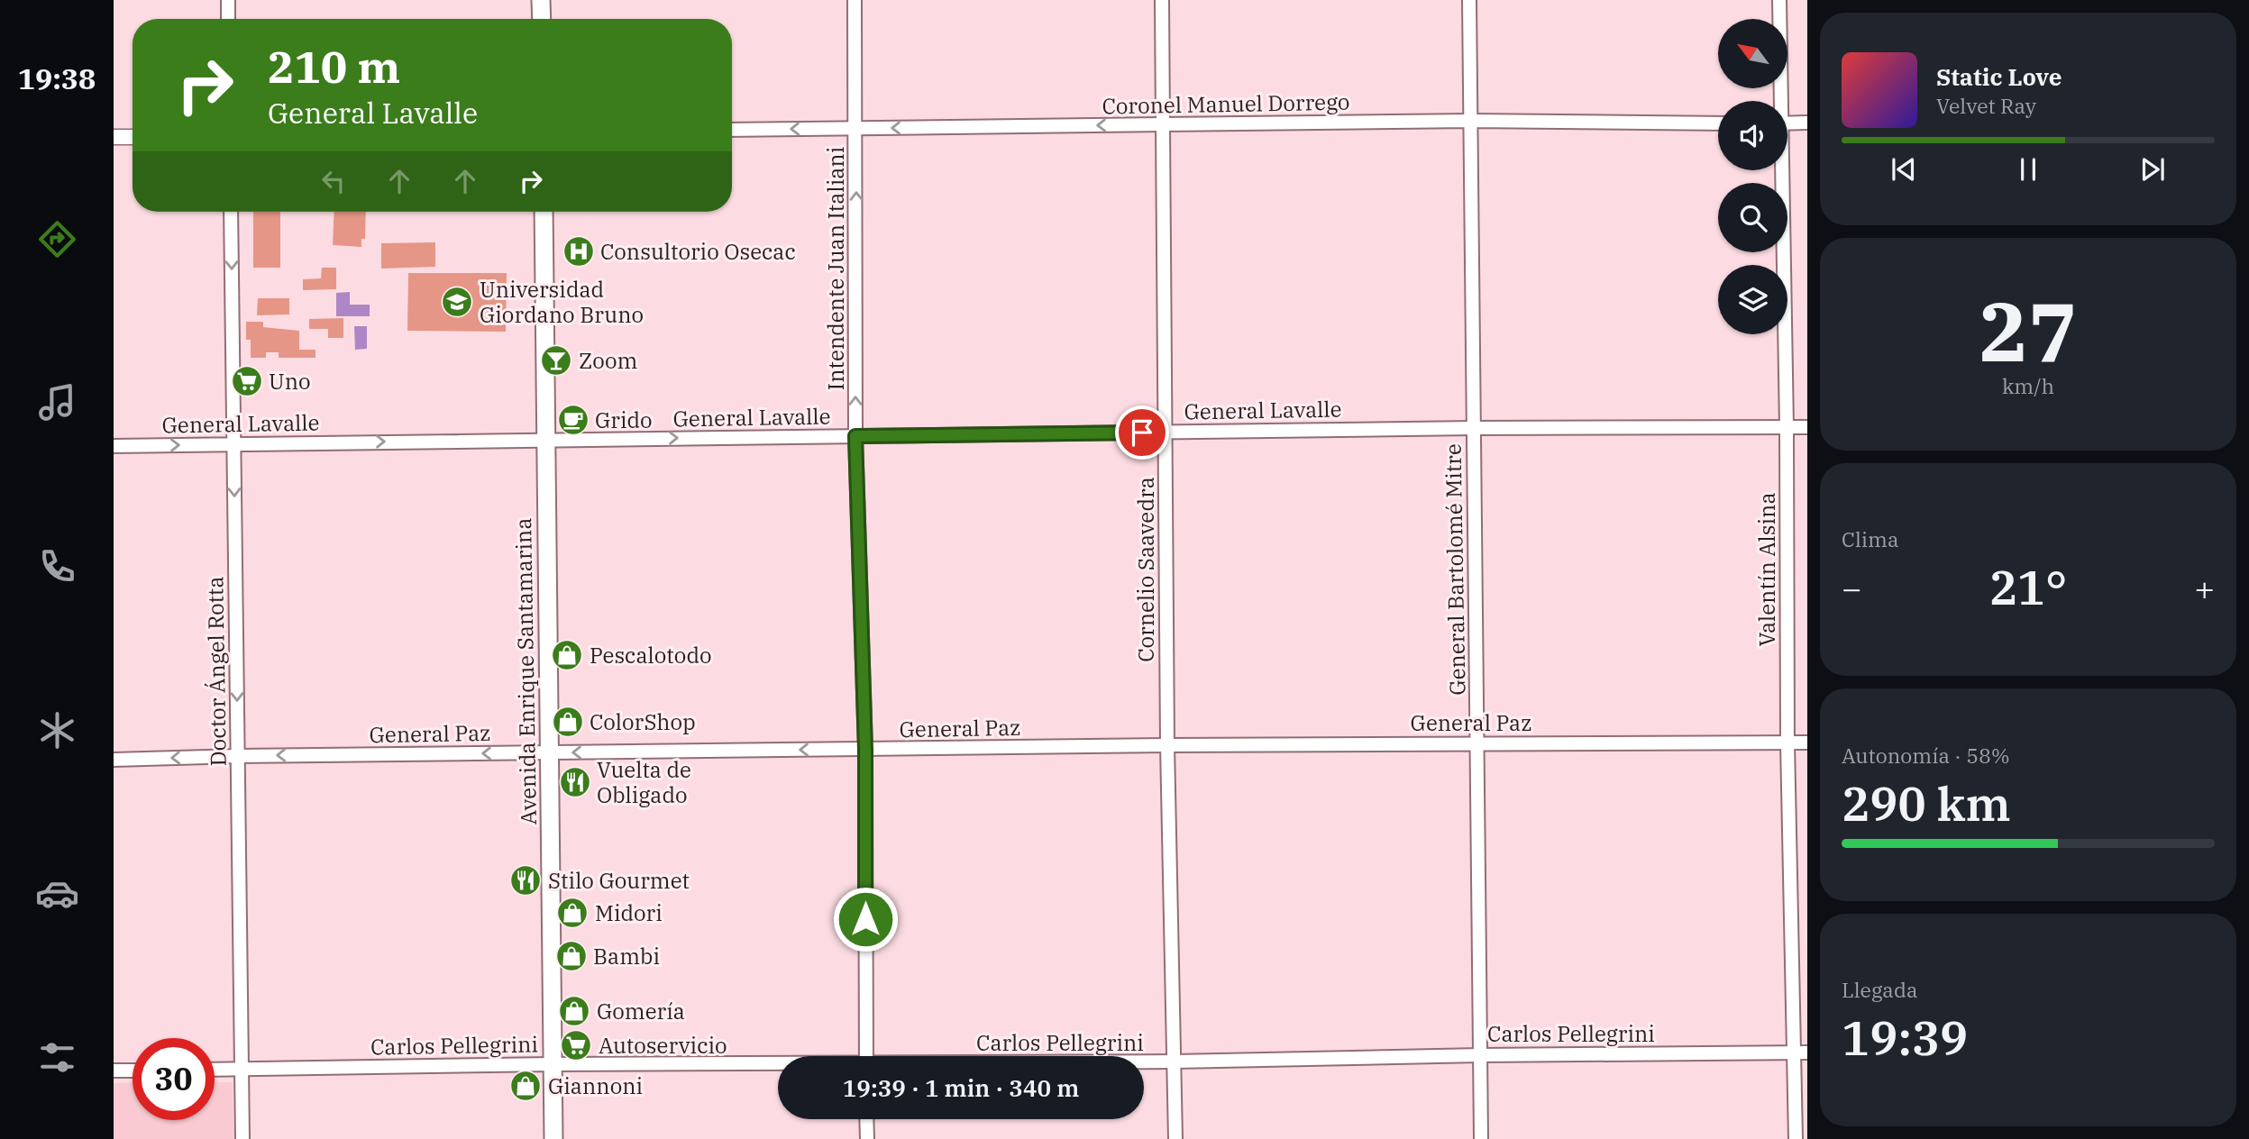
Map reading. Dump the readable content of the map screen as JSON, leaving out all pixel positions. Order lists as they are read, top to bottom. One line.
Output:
{"streets":{"main road":["Avenida Enrique Santamarina"],"street":["Coronel Manuel Dorrego","Intendente Juan Italiani","General Lavalle","Cornelio Saavedra","General Bartolomé Mitre","Valentín Alsina","Doctor Ángel Rotta","General Paz","Carlos Pellegrini"]},"crossings":[["Coronel Manuel Dorrego","Intendente Juan Italiani"],["Coronel Manuel Dorrego","Cornelio Saavedra"],["Coronel Manuel Dorrego","General Bartolomé Mitre"],["Intendente Juan Italiani","General Lavalle"],["Intendente Juan Italiani","General Paz"],["General Lavalle","Cornelio Saavedra"],["General Lavalle","General Bartolomé Mitre"],["General Lavalle","Valentín Alsina"],["General Lavalle","Doctor Ángel Rotta"],["General Lavalle","Avenida Enrique Santamarina"],["Cornelio Saavedra","General Paz"],["Cornelio Saavedra","Carlos Pellegrini"],["General Bartolomé Mitre","General Paz"],["General Bartolomé Mitre","Carlos Pellegrini"],["Valentín Alsina","General Paz"],["Valentín Alsina","Carlos Pellegrini"],["Doctor Ángel Rotta","General Paz"],["Doctor Ángel Rotta","Carlos Pellegrini"],["Avenida Enrique Santamarina","General Paz"],["Avenida Enrique Santamarina","Carlos Pellegrini"]],"one_way":["Coronel Manuel Dorrego","General Lavalle","Doctor Ángel Rotta","General Paz"],"places":{"hospital":["Consultorio Osecac"],"school or university":["Universidad Giordano Bruno"],"bar":["Zoom"],"supermarket":["Uno","Autoservicio"],"cafe":["Grido"],"shop":["Pescalotodo","ColorShop","Midori","Bambi","Gomería","Giannoni"],"restaurant":["Vuelta de Obligado","Stilo Gourmet"]},"north":"top left","page":{"tabs":"19:38","turn":["210 m","General Lavalle"],"song":["Static Love","Velvet Ray"],"tile":[["27","km/h"],"Clima",["Autonomía · 58%","290 km"],["Llegada","19:39"]],"heat":["−","21°","+"],"limit":"30","trip":"19:39 · 1 min · 340 m"}}
